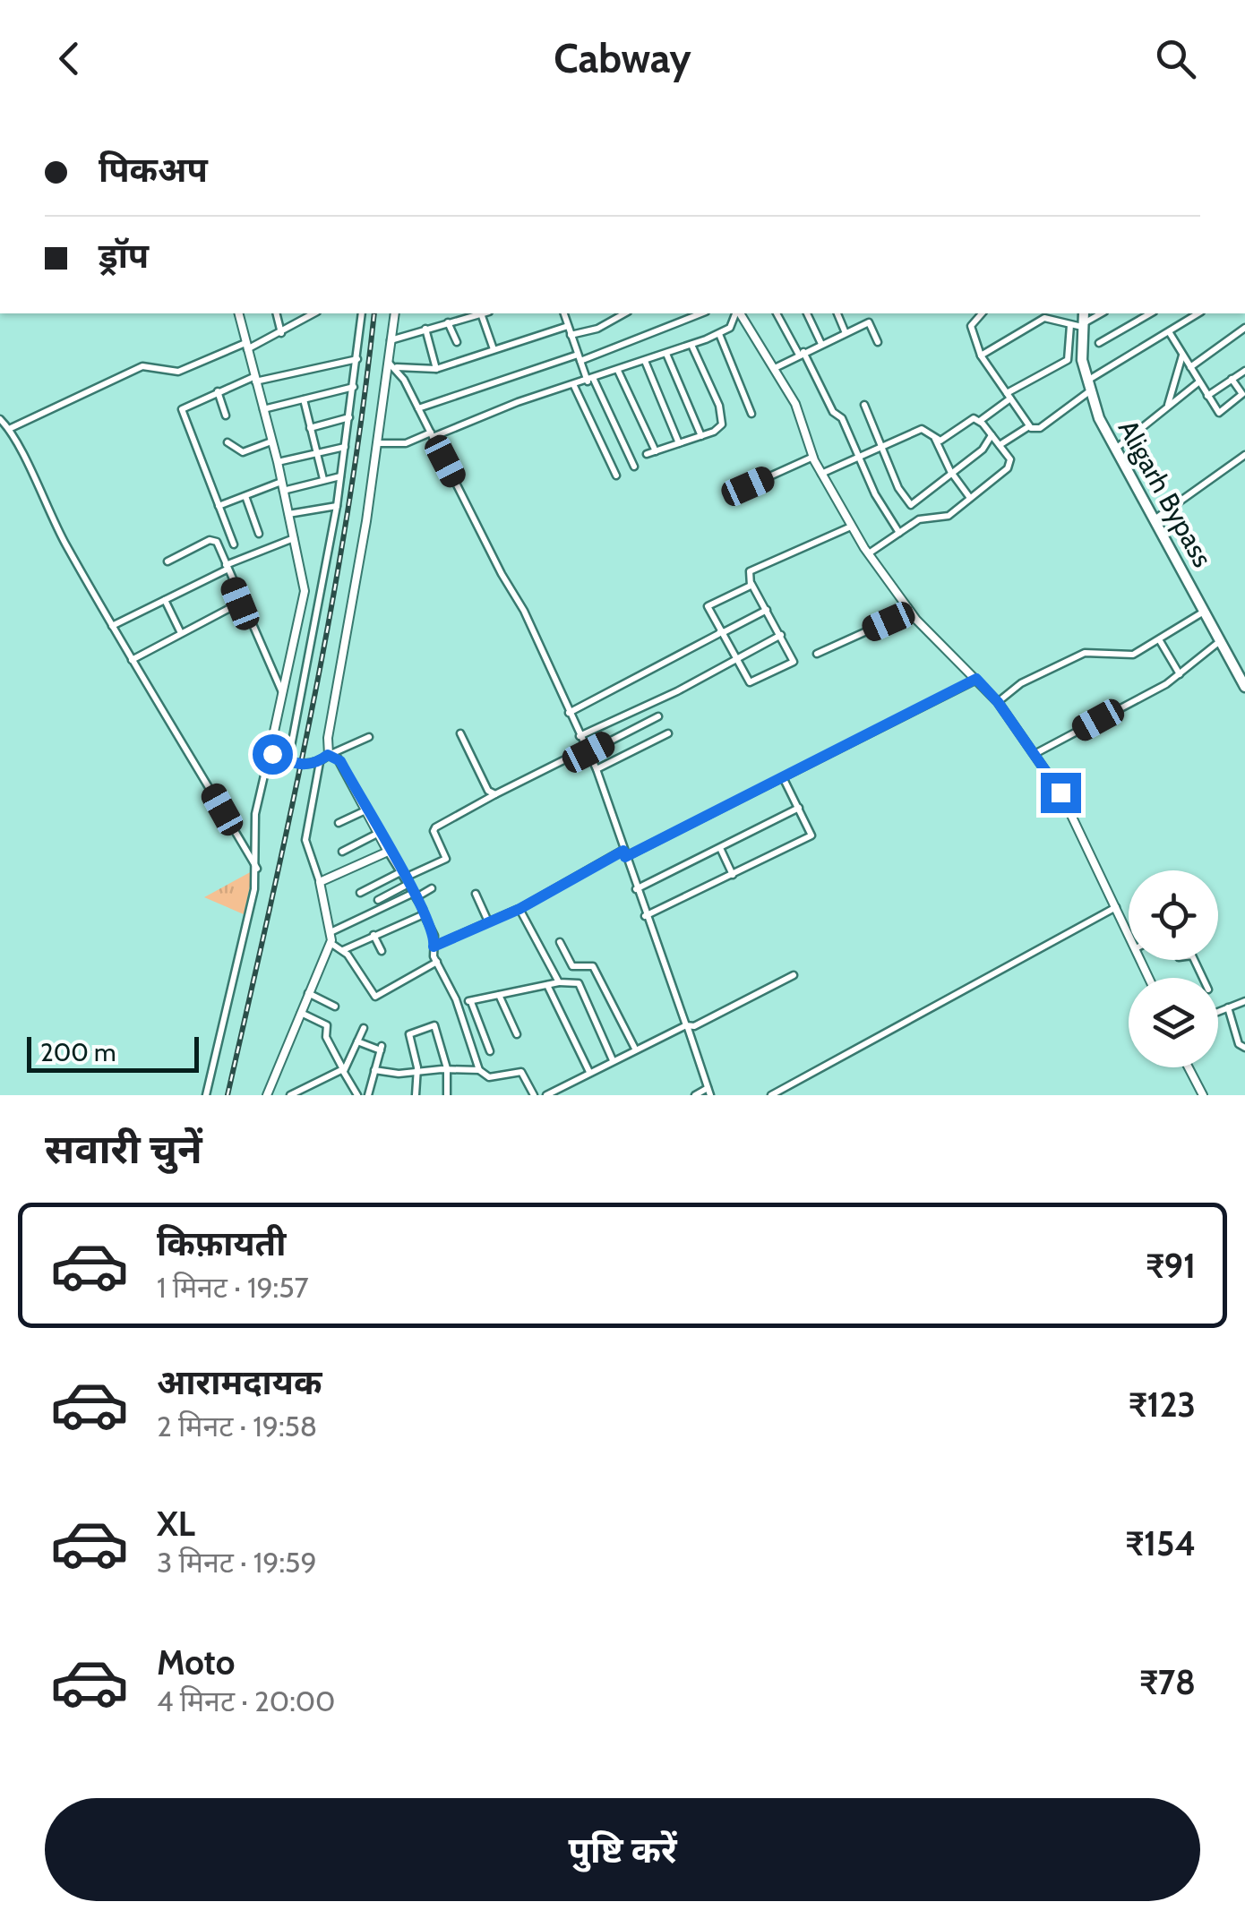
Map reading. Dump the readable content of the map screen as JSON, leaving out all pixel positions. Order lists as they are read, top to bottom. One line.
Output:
{"streets":{"highway":["Aligarh Bypass"]},"scale_bar":"200 m","page":{"header":"Cabway","banner":["पिकअप","ड्रॉप"],"scale":"200 m","heading":"सवारी चुनें","list":[{"name":"किफ़ायती","note":"1 मिनट · 19:57","value":"₹91"},{"name":"आरामदायक","note":"2 मिनट · 19:58","value":"₹123"},{"name":"XL","note":"3 मिनट · 19:59","value":"₹154"},{"name":"Moto","note":"4 मिनट · 20:00","value":"₹78"}],"buttons":"पुष्टि करें"}}
